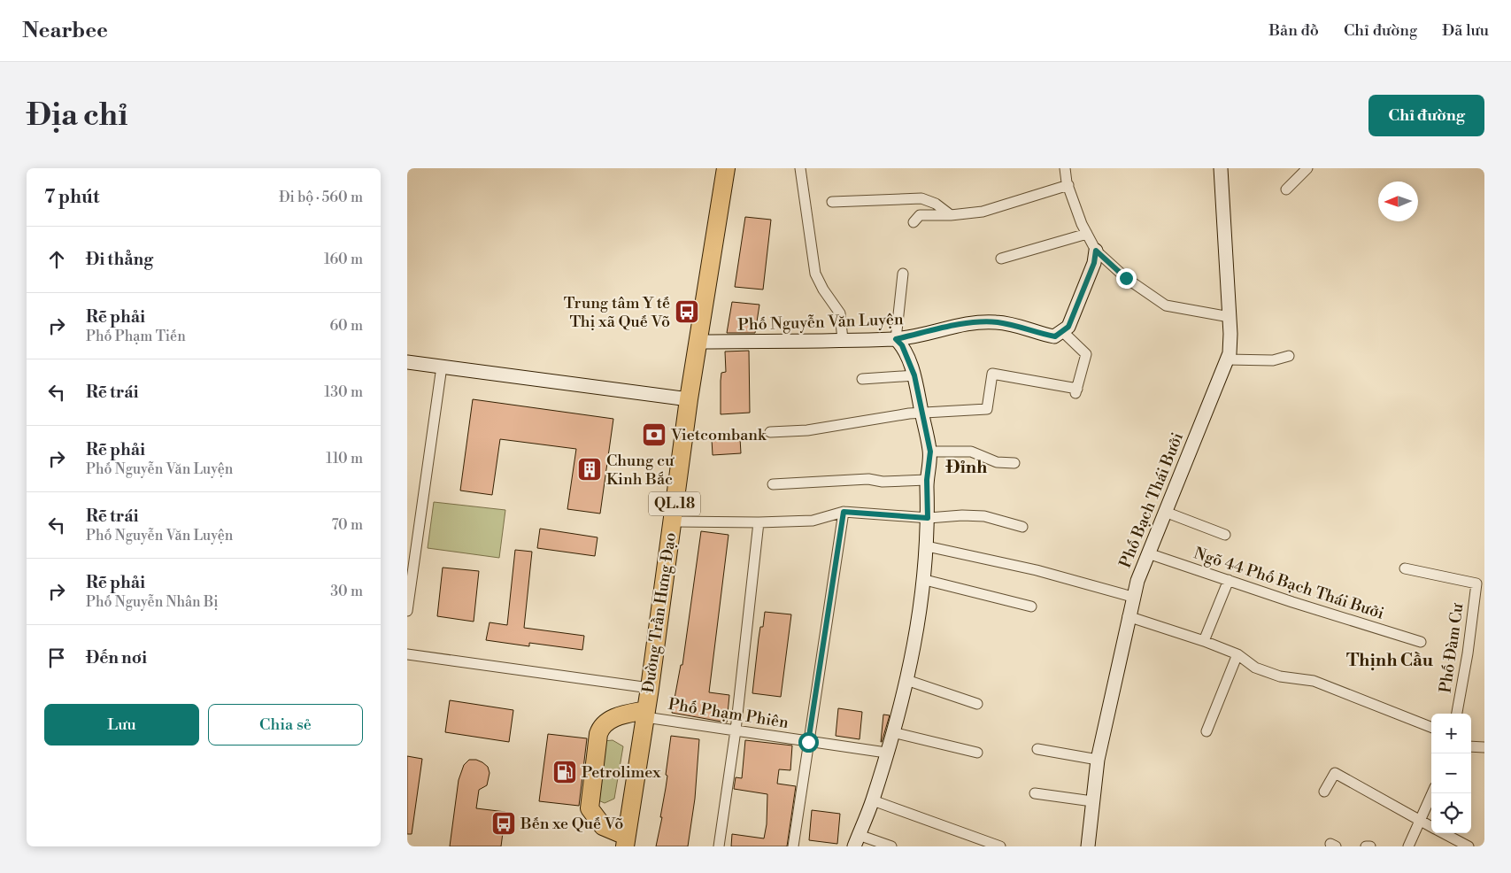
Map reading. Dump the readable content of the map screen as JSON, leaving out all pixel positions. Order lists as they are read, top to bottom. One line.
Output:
{"streets":{"highway":["QL.18","Đường Trần Hưng Đạo"],"street":["Phố Nguyễn Văn Luyện","Phố Bạch Thái Bưởi","Ngõ 44 Phố Bạch Thái Bưởi","Phố Đàm Cư","Phố Phạm Phiên"]},"crossings":[["Phố Nguyễn Văn Luyện","Đường Trần Hưng Đạo"],["Phố Bạch Thái Bưởi","Ngõ 44 Phố Bạch Thái Bưởi"],["Đường Trần Hưng Đạo","Phố Phạm Phiên"]],"districts":["Đỉnh","Thịnh Cầu"],"places":{"bus stop":["Trung tâm Y tế Thị xã Quế Võ","Bến xe Quế Võ"],"bank":["Vietcombank"],"building":["Chung cư Kinh Bắc"],"fuel station":["Petrolimex"]},"north":"left","page":{"header":"Nearbee","nav":["Bản đồ","Chỉ đường","Đã lưu"],"buttons":["Chỉ đường",["Lưu","Chia sẻ"]],"title":"Địa chỉ","heading":["7 phút","Đi bộ · 560 m"],"list":[["Đi thẳng","160 m"],["Rẽ phải","Phố Phạm Tiến","60 m"],["Rẽ trái","130 m"],["Rẽ phải","Phố Nguyễn Văn Luyện","110 m"],["Rẽ trái","Phố Nguyễn Văn Luyện","70 m"],["Rẽ phải","Phố Nguyễn Nhân Bị","30 m"],"Đến nơi"],"map_buttons":["+","−"]}}
